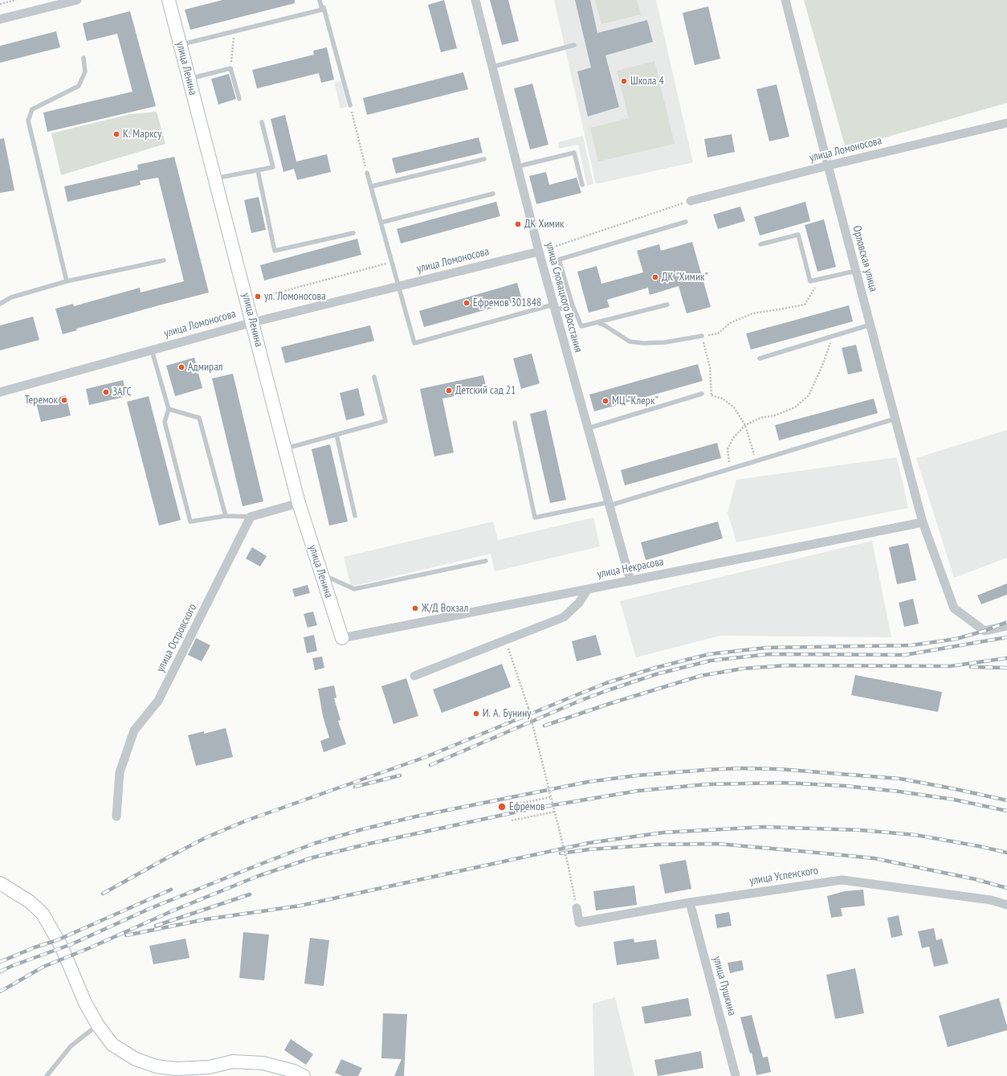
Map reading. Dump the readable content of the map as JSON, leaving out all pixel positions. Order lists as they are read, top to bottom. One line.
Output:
{"streets":{"main road":["улица Ленина"],"street":["улица Ломоносова","Орловская улица","улица Словацкого Восстания","улица Некрасова","улица Островского","улица Успенского","улица Пушкина"]},"crossings":[["улица Ленина","улица Ломоносова"],["улица Ленина","улица Некрасова"],["улица Ломоносова","Орловская улица"],["улица Ломоносова","улица Словацкого Восстания"],["Орловская улица","улица Некрасова"],["улица Словацкого Восстания","улица Некрасова"],["улица Успенского","улица Пушкина"]],"places":["Школа 4","К. Марксу","ДК Химик","ДК \"Химик\"","ул. Ломоносова","Ефремов 301848","Адмирал","Детский сад 21","ЗАГС","Теремок","МЦ \"Клерк\"","Ж/Д Вокзал","И. А. Бунину","Ефремов"]}
